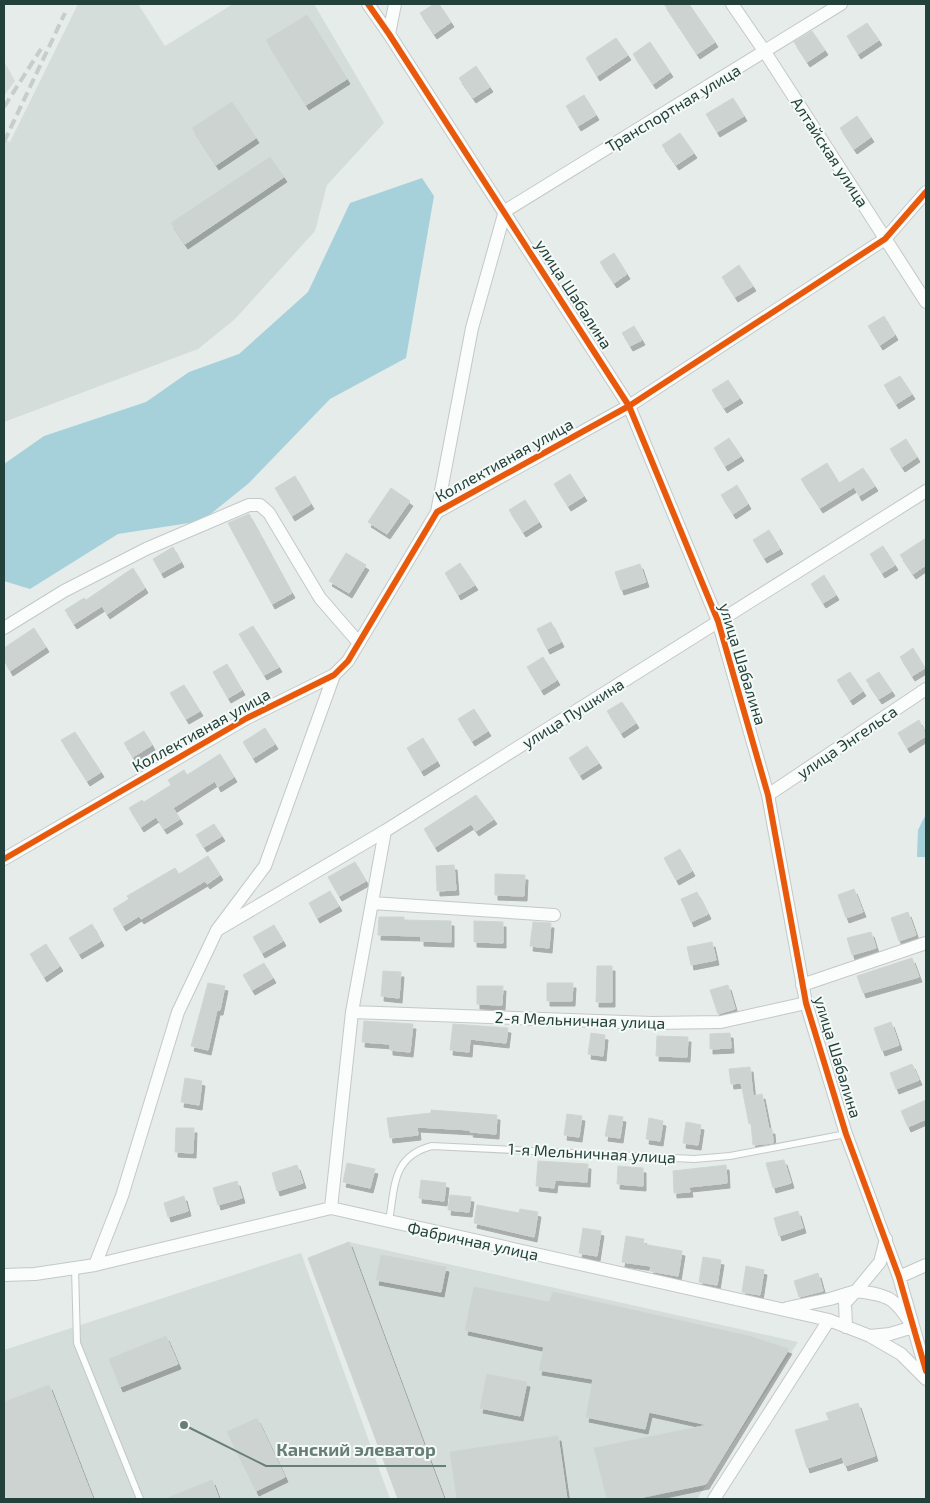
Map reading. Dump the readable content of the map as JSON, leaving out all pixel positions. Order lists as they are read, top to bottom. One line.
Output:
{"streets":{"street":["Транспортная улица","Алтайская улица","улица Шабалина","Коллективная улица","улица Пушкина","улица Энгельса","2-я Мельничная улица","Фабричная улица"],"lane":["1-я Мельничная улица"]},"crossings":[["Транспортная улица","Алтайская улица"],["Транспортная улица","улица Шабалина"],["Алтайская улица","Коллективная улица"],["улица Шабалина","Коллективная улица"],["улица Шабалина","улица Пушкина"],["улица Шабалина","улица Энгельса"],["улица Шабалина","2-я Мельничная улица"],["улица Шабалина","1-я Мельничная улица"],["1-я Мельничная улица","Фабричная улица"]],"places":["Канский элеватор"]}
